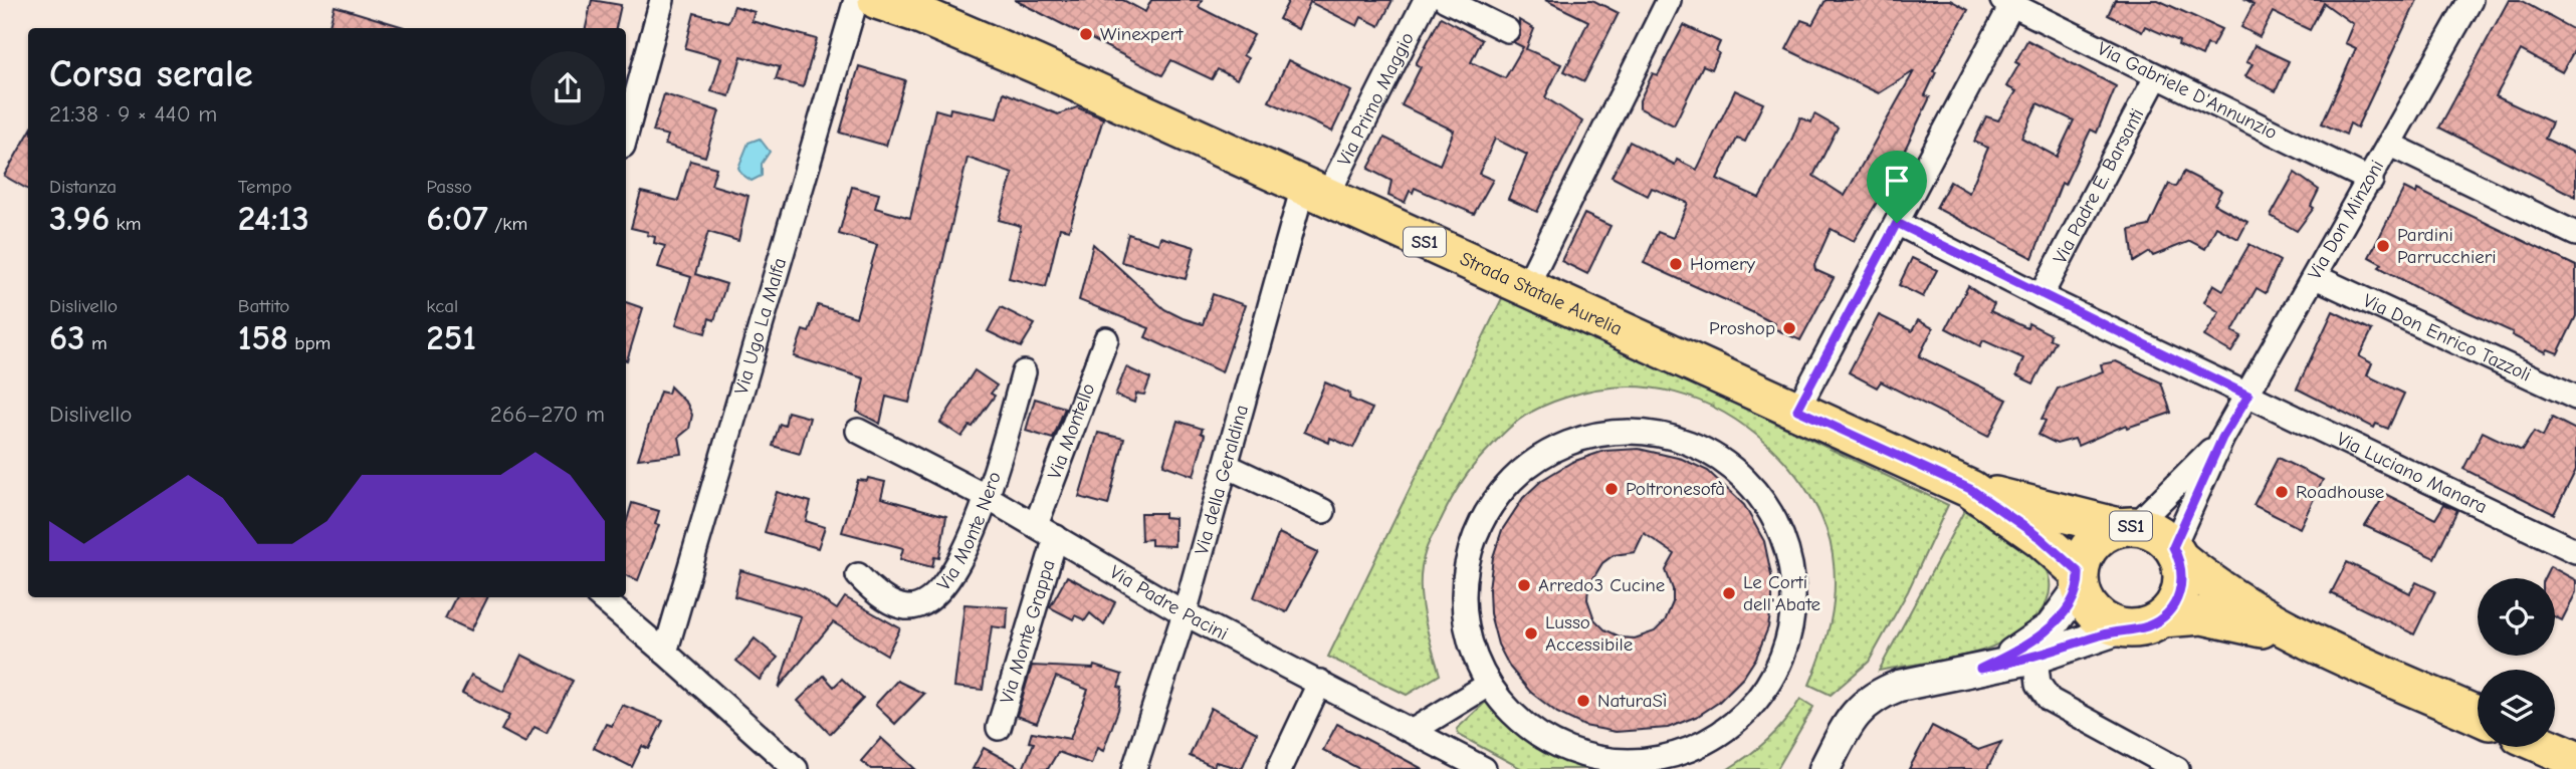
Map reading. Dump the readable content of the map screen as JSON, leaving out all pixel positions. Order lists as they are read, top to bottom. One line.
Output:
{"streets":{"main road":["SS1","Strada Statale Aurelia"],"street":["Via Gabriele D'Annunzio","Via Primo Maggio","Via Padre E. Barsanti","Via Don Minzoni","Via Ugo La Malfa","Via Don Enrico Tazzoli","Via Montello","Via Luciano Manara","Via della Geraldina","Via Monte Nero","Via Padre Pacini","Via Monte Grappa"]},"crossings":[["Via Gabriele D'Annunzio","Via Padre E. Barsanti"],["Via Gabriele D'Annunzio","Via Don Minzoni"],["Via Primo Maggio","Strada Statale Aurelia"],["Via Primo Maggio","Via della Geraldina"],["Via Padre E. Barsanti","Via Luciano Manara"],["Via Don Minzoni","SS1"],["Via Don Minzoni","Strada Statale Aurelia"],["Via Don Minzoni","Via Don Enrico Tazzoli"],["Via Don Minzoni","Via Luciano Manara"],["SS1","Strada Statale Aurelia"],["Strada Statale Aurelia","Via della Geraldina"],["Via Montello","Via Padre Pacini"],["Via della Geraldina","Via Padre Pacini"],["Via Monte Nero","Via Padre Pacini"],["Via Padre Pacini","Via Monte Grappa"]],"places":["Winexpert","Pardini Parrucchieri","Homery","Proshop","Poltronesofà","Roadhouse","Arredo3 Cucine","Le Corti dell'Abate","Lusso Accessibile","NaturaSì"],"page":{"heading":["Corsa serale","21:38 · 9 × 440 m"],"stats":[["Distanza","3.96 km"],["Tempo","24:13"],["Passo","6:07 /km"],["Dislivello","63 m"],["Battito","158 bpm"],["kcal","251"]],"chart":["Dislivello","266–270 m"]}}
